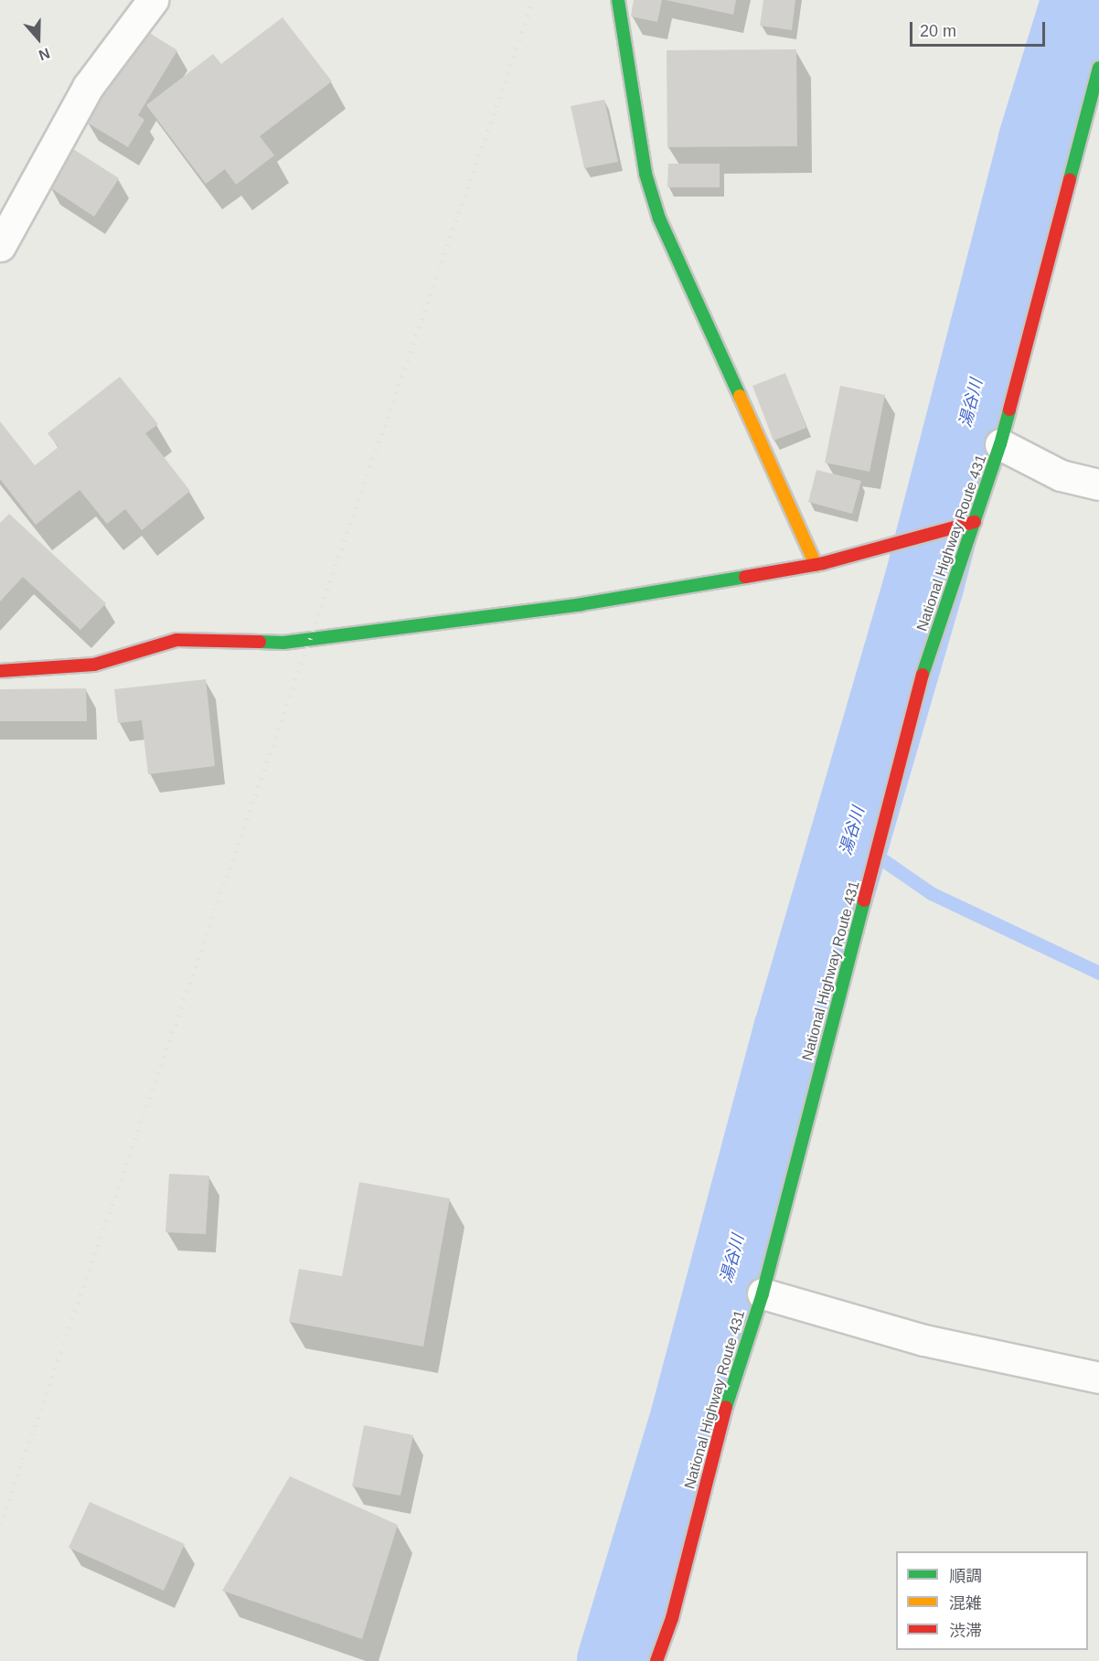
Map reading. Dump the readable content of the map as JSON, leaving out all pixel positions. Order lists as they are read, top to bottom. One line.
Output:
{"streets":{"main road":["National Highway Route 431"]},"water":["湯谷川"],"legend":["順調","混雑","渋滞"],"scale_bar":"20 m","north":"bottom"}
